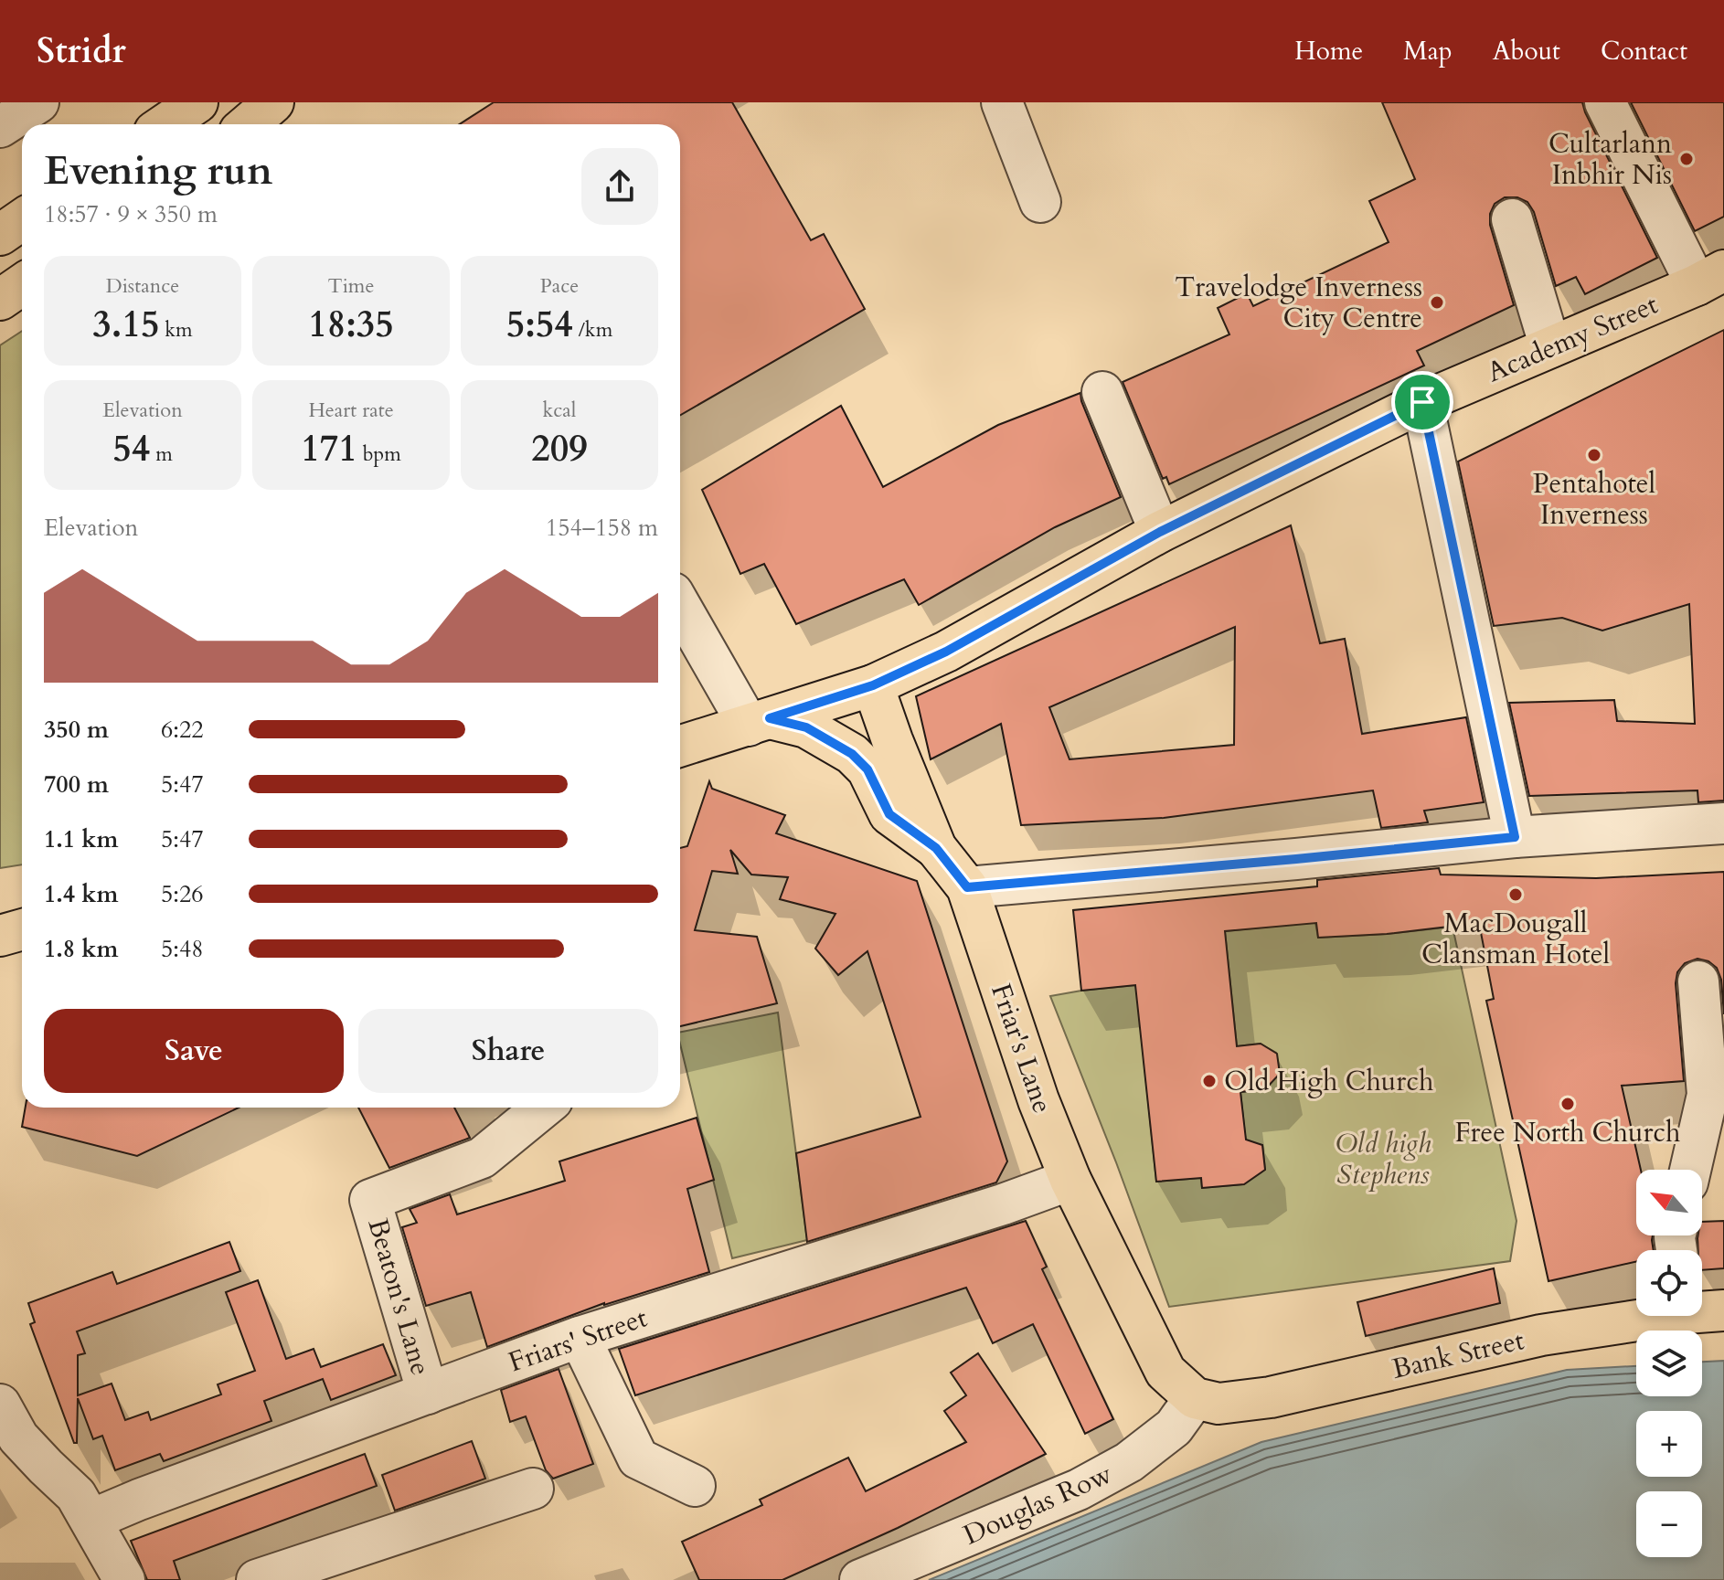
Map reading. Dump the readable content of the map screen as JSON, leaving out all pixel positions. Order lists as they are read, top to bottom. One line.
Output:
{"streets":{"main road":["Academy Street","Friar's Lane","Bank Street"],"street":["Beaton's Lane","Friars' Street","Douglas Row"]},"crossings":[["Academy Street","Friar's Lane"],["Friar's Lane","Friars' Street"],["Friar's Lane","Bank Street"],["Friar's Lane","Douglas Row"],["Beaton's Lane","Friars' Street"],["Bank Street","Douglas Row"]],"parks":["Old high Stephens"],"places":["Cultarlann Inbhir Nis","Travelodge Inverness City Centre","Pentahotel Inverness","MacDougall Clansman Hotel","Old High Church","Free North Church"],"north":"top left","page":{"header":"Stridr","nav":["Home","Map","About","Contact"],"heading":["Evening run","18:57 · 9 × 350 m"],"stats":[["Distance","3.15 km"],["Time","18:35"],["Pace","5:54 /km"],["Elevation","54 m"],["Heart rate","171 bpm"],["kcal","209"]],"chart":["Elevation","154–158 m"],"list":[{"name":"350 m","note":"6:22"},{"name":"700 m","note":"5:47"},{"name":"1.1 km","note":"5:47"},{"name":"1.4 km","note":"5:26"},{"name":"1.8 km","note":"5:48"}],"buttons":["Save","Share"],"map_buttons":["+","−"]}}
